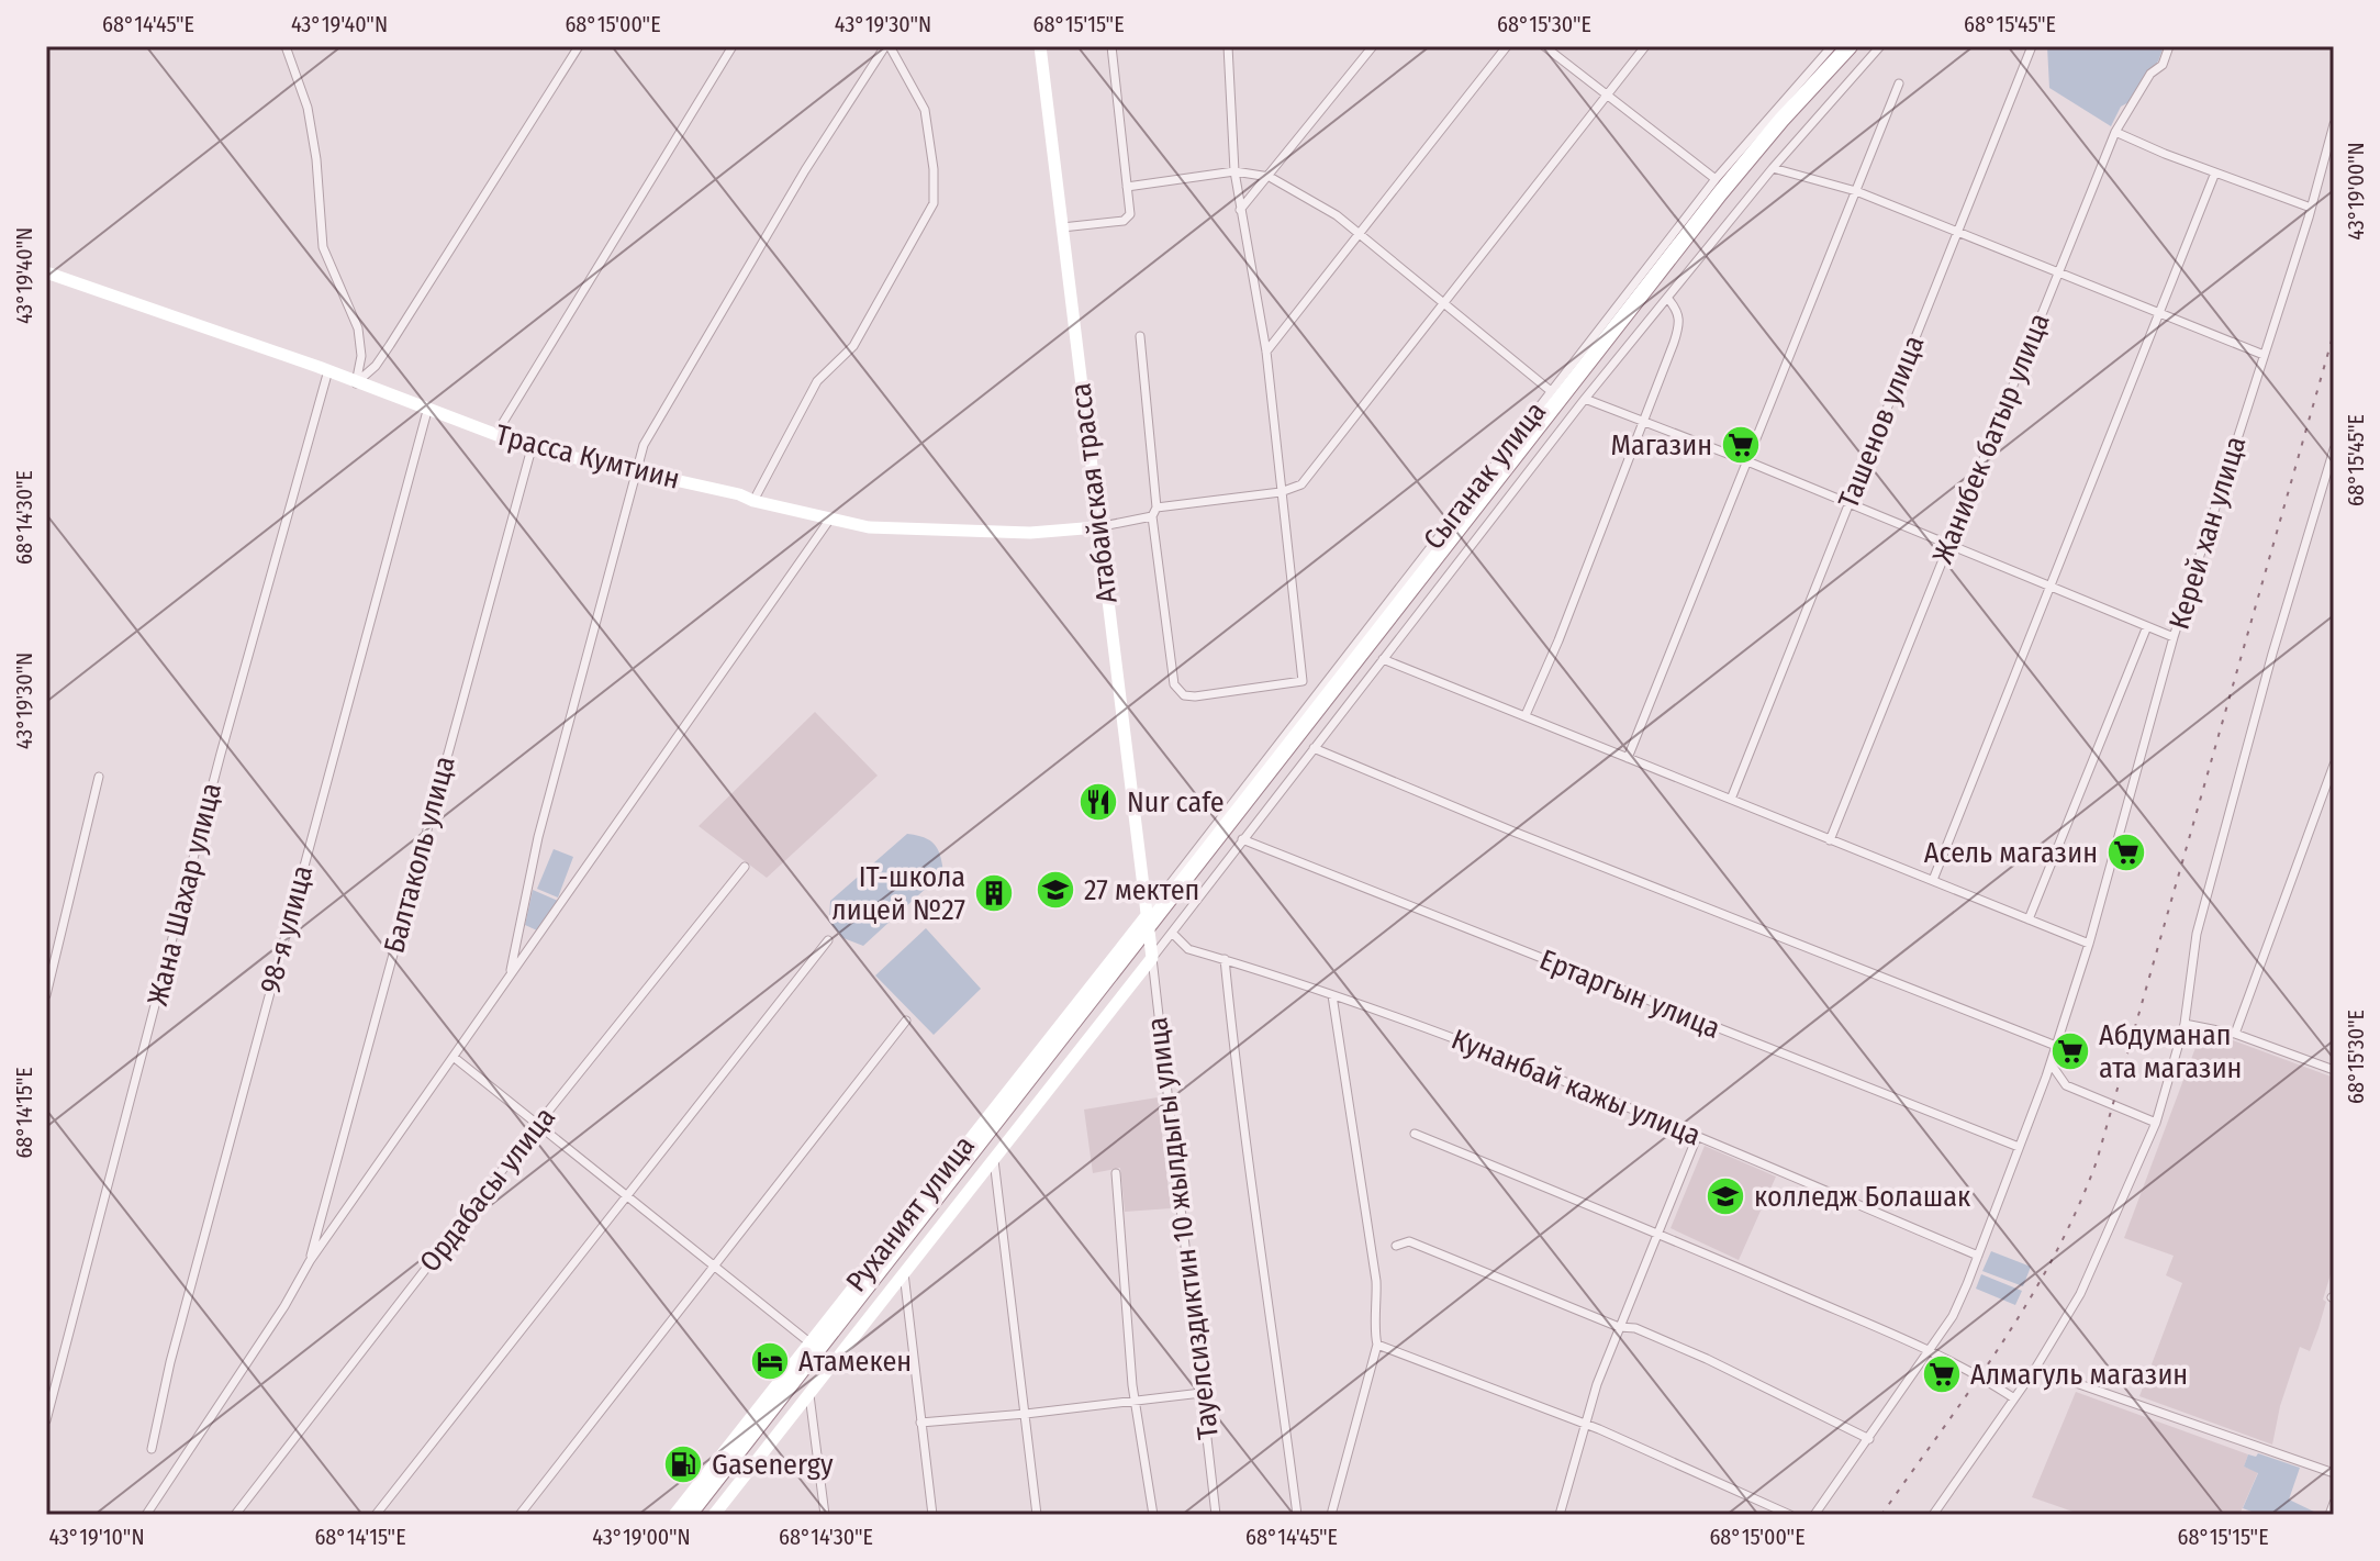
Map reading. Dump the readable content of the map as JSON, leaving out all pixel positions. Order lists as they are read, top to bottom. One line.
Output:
{"streets":{"main road":["Трасса Кумтиин","Атабайская трасса","Руханият улица","Тауелсиздиктин 10 жылдыгы улица"],"street":["Ташенов улица","Жанибек батыр улица","Сыганак улица","Керей хан улица","Балтаколь улица","Жана Шахар улица","98-я улица","Ертаргын улица","Кунанбай кажы улица","Ордабасы улица"]},"crossings":[["Трасса Кумтиин","Атабайская трасса"],["Трасса Кумтиин","Балтаколь улица"],["Трасса Кумтиин","Жана Шахар улица"],["Трасса Кумтиин","98-я улица"],["Сыганак улица","Атабайская трасса"],["Сыганак улица","Руханият улица"],["Сыганак улица","Тауелсиздиктин 10 жылдыгы улица"],["Атабайская трасса","Руханият улица"],["Атабайская трасса","Тауелсиздиктин 10 жылдыгы улица"],["Керей хан улица","Ертаргын улица"],["Керей хан улица","Кунанбай кажы улица"],["Руханият улица","Тауелсиздиктин 10 жылдыгы улица"]],"places":{"supermarket":["Магазин","Асель магазин","Абдуманап ата магазин","Алмагуль магазин"],"restaurant":["Nur cafe"],"school or university":["27 мектеп","колледж Болашак"],"building":["IT-школа лицей №27"],"hotel":["Атамекен"],"fuel station":["Gasenergy"]},"coordinates":["68°14'45\"E","43°19'40\"N","68°15'00\"E","43°19'30\"N","68°15'15\"E","68°15'30\"E","68°15'45\"E","43°19'00\"N","68°14'30\"E","68°14'15\"E","43°19'10\"N"]}
